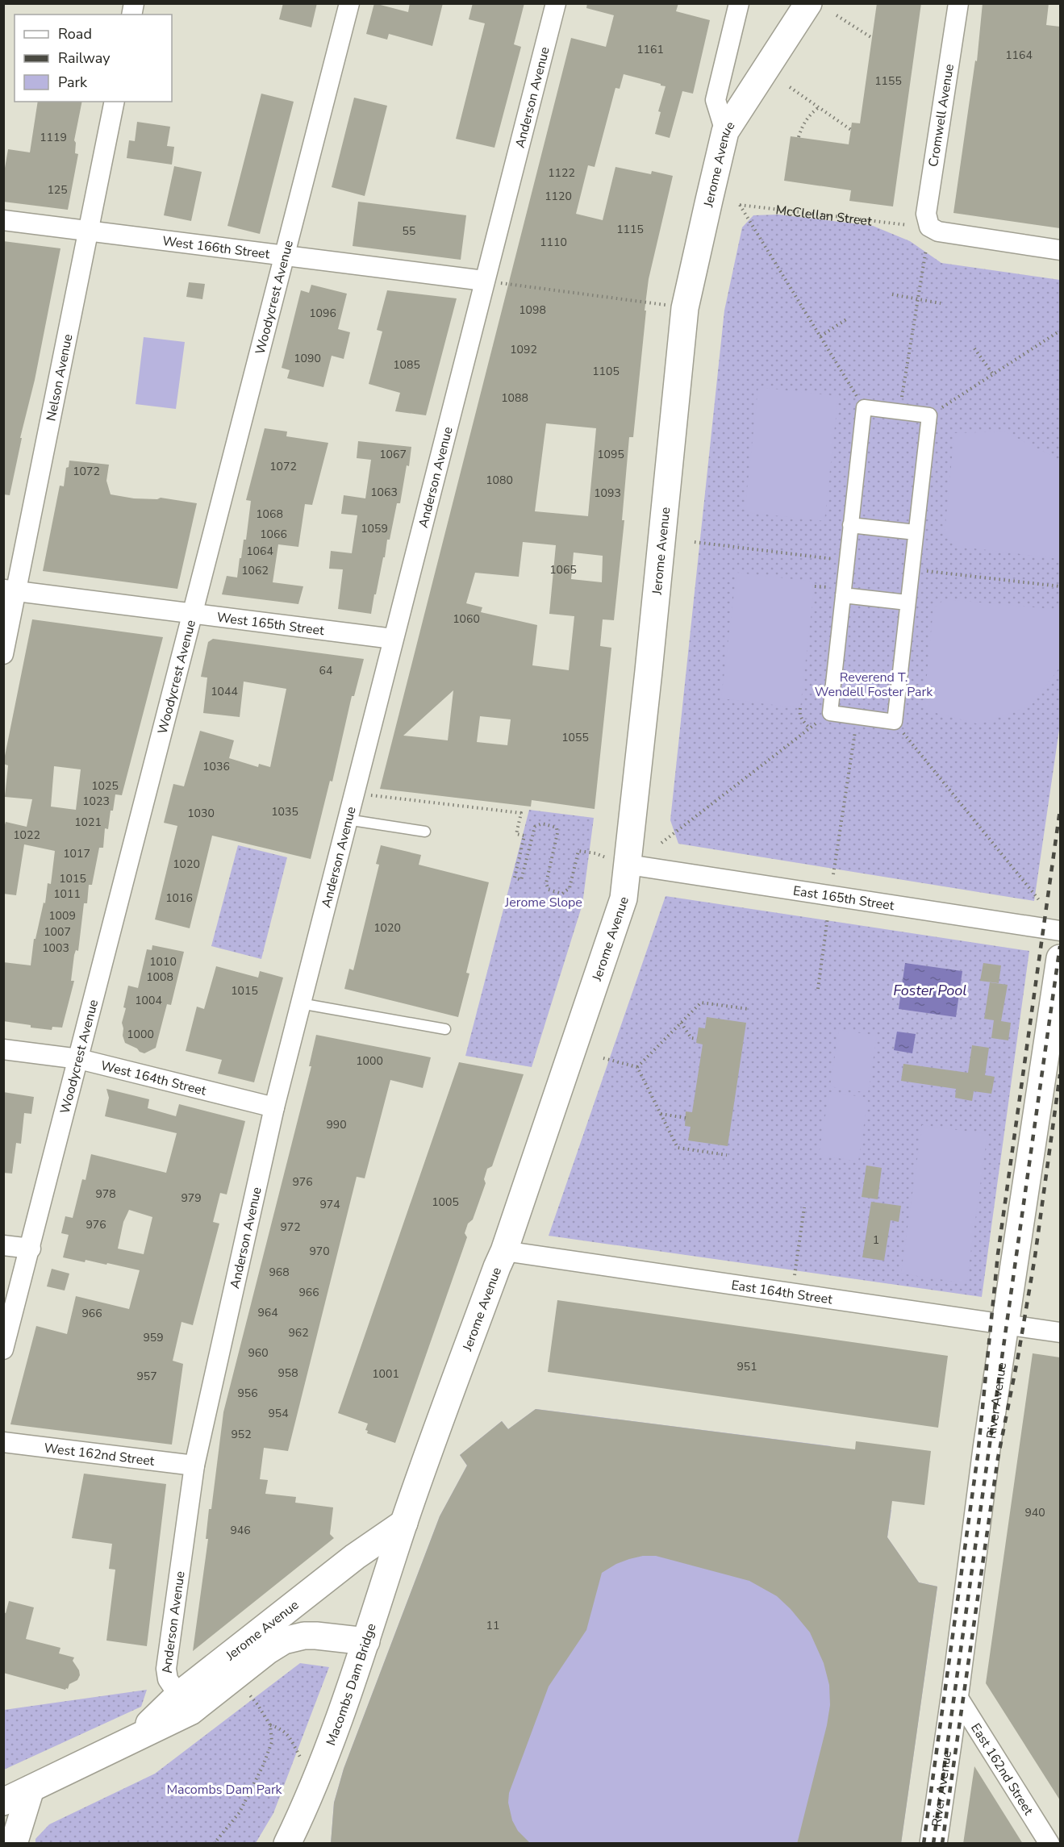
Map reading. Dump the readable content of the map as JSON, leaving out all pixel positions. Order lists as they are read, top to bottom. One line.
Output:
{"streets":{"main road":["Jerome Avenue","River Avenue","Macombs Dam Bridge"],"street":["Anderson Avenue","Cromwell Avenue","West 166th Street","Woodycrest Avenue","Nelson Avenue","West 165th Street","East 165th Street","West 164th Street","East 164th Street","West 162nd Street","East 162nd Street"],"path":["McClellan Street"]},"crossings":[["Anderson Avenue","Jerome Avenue"],["Anderson Avenue","West 166th Street"],["Anderson Avenue","West 165th Street"],["Anderson Avenue","West 164th Street"],["Anderson Avenue","West 162nd Street"],["Jerome Avenue","East 165th Street"],["Jerome Avenue","East 164th Street"],["Jerome Avenue","Macombs Dam Bridge"],["West 166th Street","Woodycrest Avenue"],["West 166th Street","Nelson Avenue"],["Woodycrest Avenue","West 165th Street"],["Woodycrest Avenue","West 164th Street"],["Nelson Avenue","West 165th Street"],["East 164th Street","River Avenue"],["River Avenue","East 162nd Street"]],"water":["Foster Pool"],"parks":["Reverend T. Wendell Foster Park","Jerome Slope","Macombs Dam Park"],"house_numbers":["1161","1164","1155","1119","1122","125","1120","1115","55","1110","1098","1096","1092","1090","1085","1105","1088","1067","1095","1072","1072","1080","1063","1093","1068","1059","1066","1064","1065","1062","1060","64","1044","1055","1036","1025","1023","1035","1030","1021","1022","1017","1020","1015","1011","1016","1009","1020","1007","1003","1010","1008","1015","1004","1000","1000","990","976","978","979","1005","974","976","972","1","970","968","966","964","966","962","959","960","951","958","1001","957","956","954","952","940","946","11"],"legend":["Road","Railway","Park"]}
